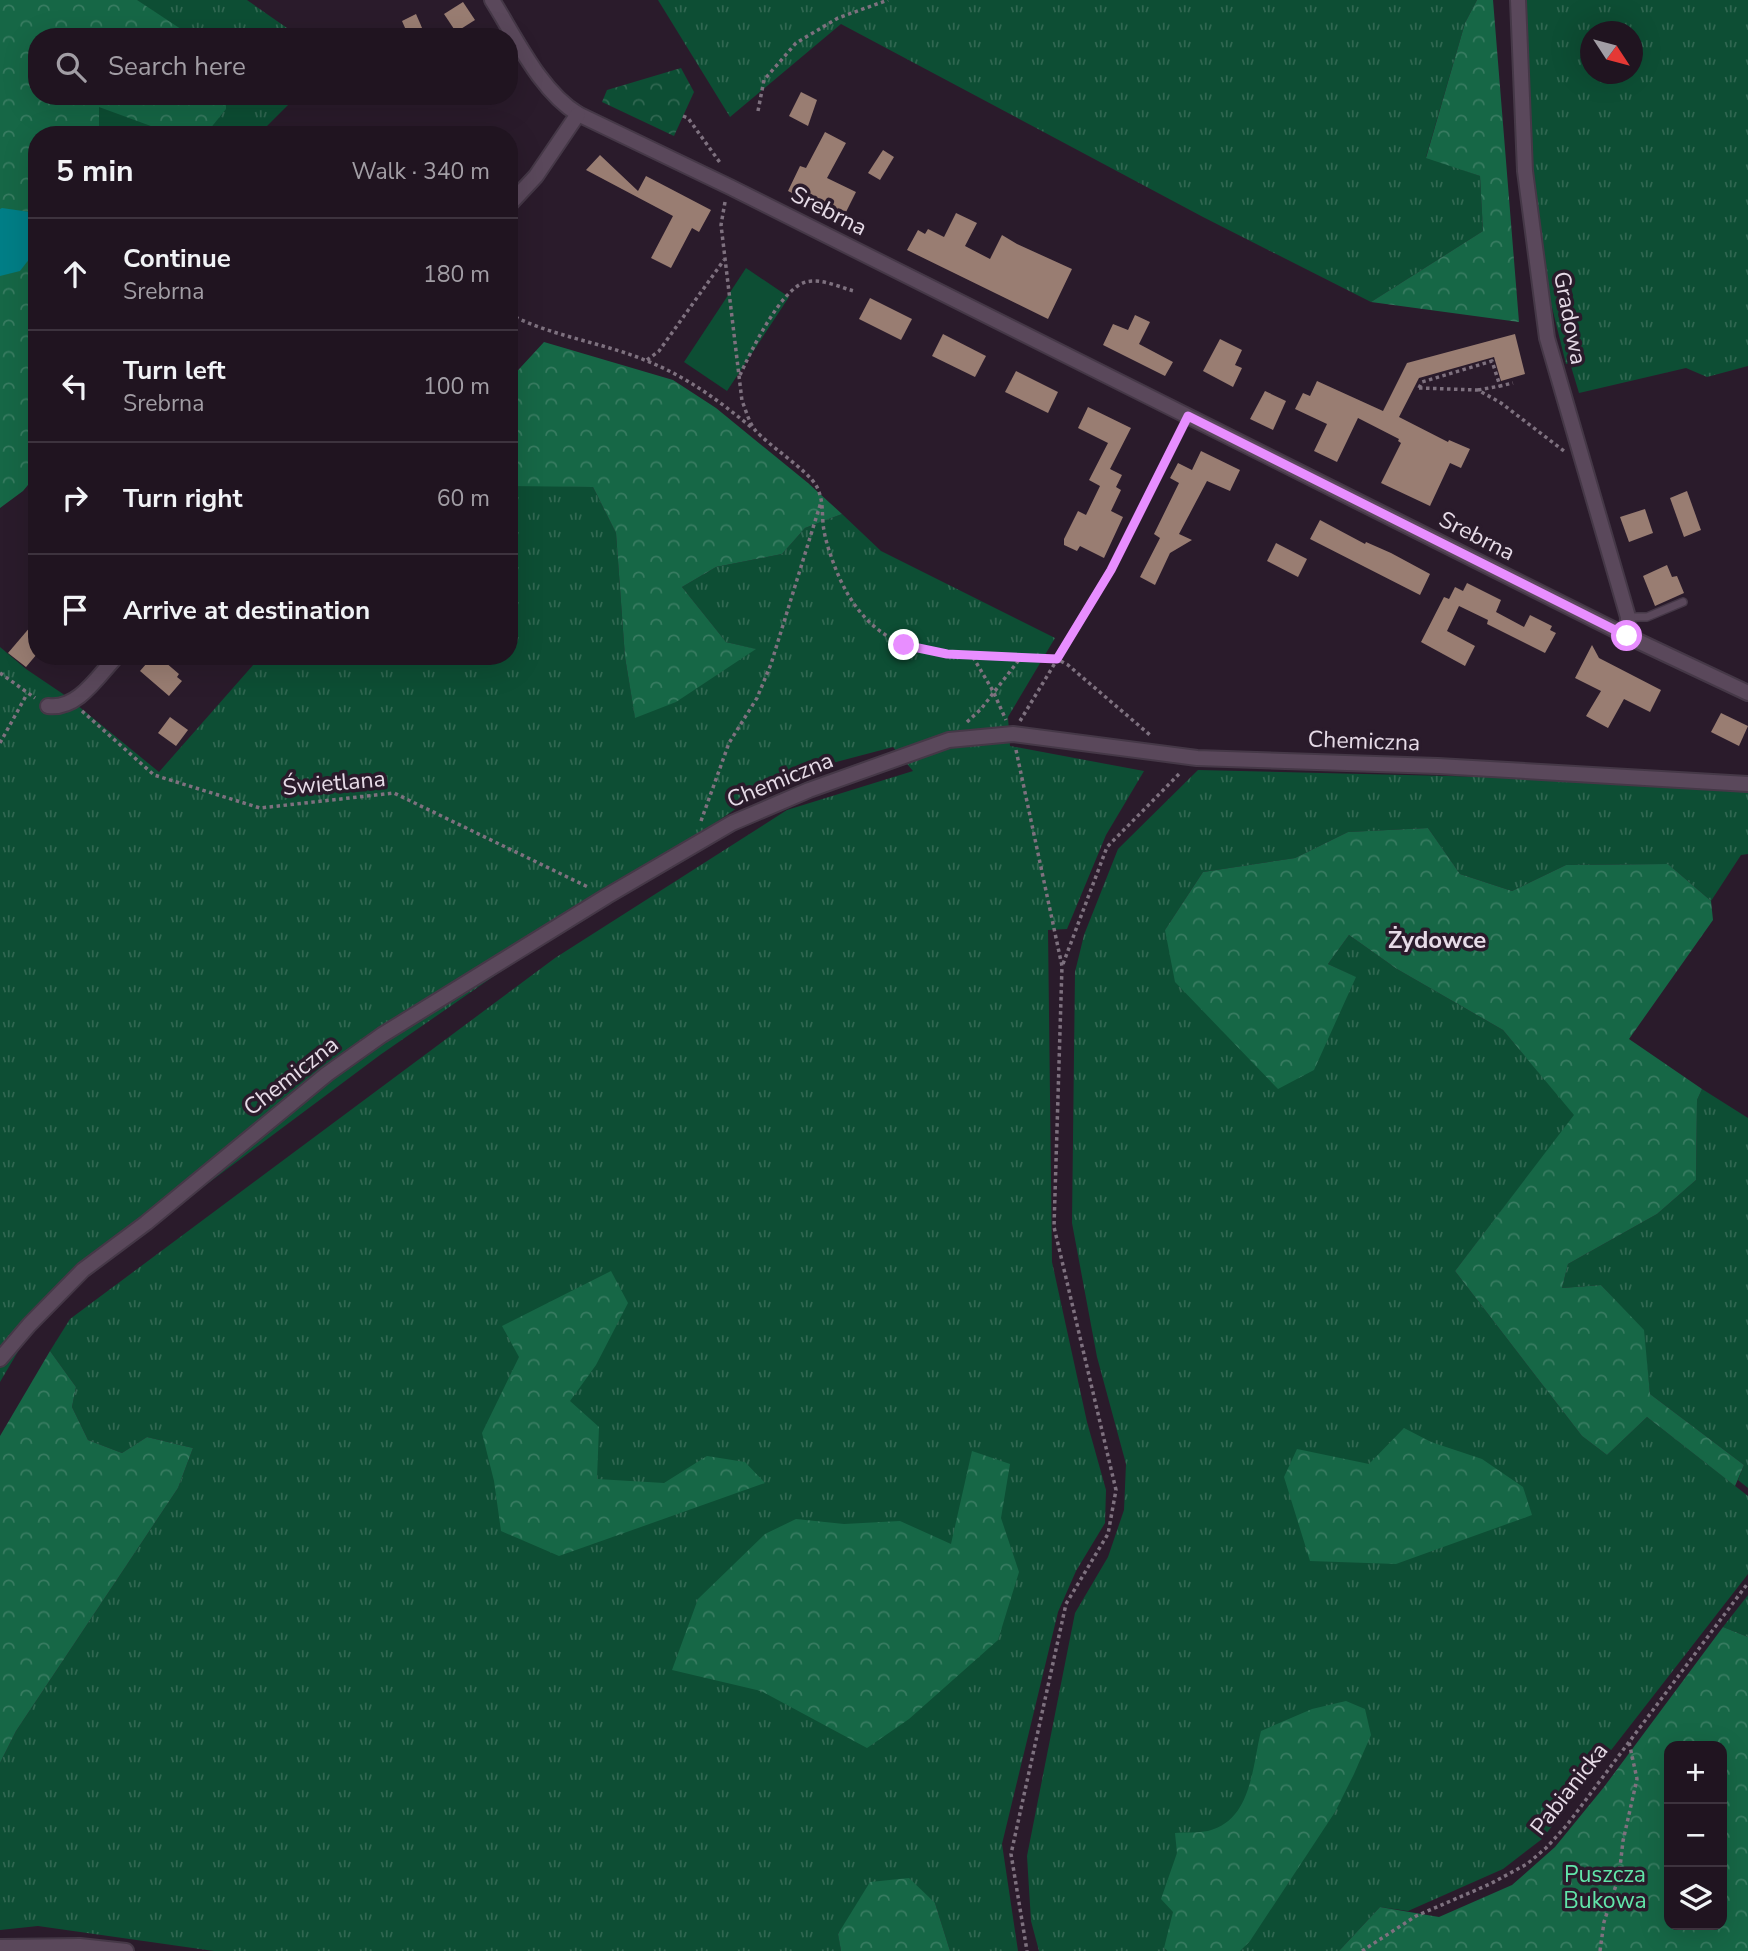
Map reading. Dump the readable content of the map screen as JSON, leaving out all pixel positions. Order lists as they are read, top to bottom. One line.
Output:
{"streets":{"street":["Srebrna","Gradowa","Chemiczna"],"path":["Świetlana","Pabianicka"]},"crossings":[["Srebrna","Gradowa"],["Chemiczna","Świetlana"]],"districts":["Żydowce"],"parks":["Puszcza Bukowa"],"north":"bottom right","page":{"search":"Search here","heading":["5 min","Walk · 340 m"],"list":[["Continue","Srebrna","180 m"],["Turn left","Srebrna","100 m"],["Turn right","60 m"],"Arrive at destination"],"map_buttons":["+","−"]}}
